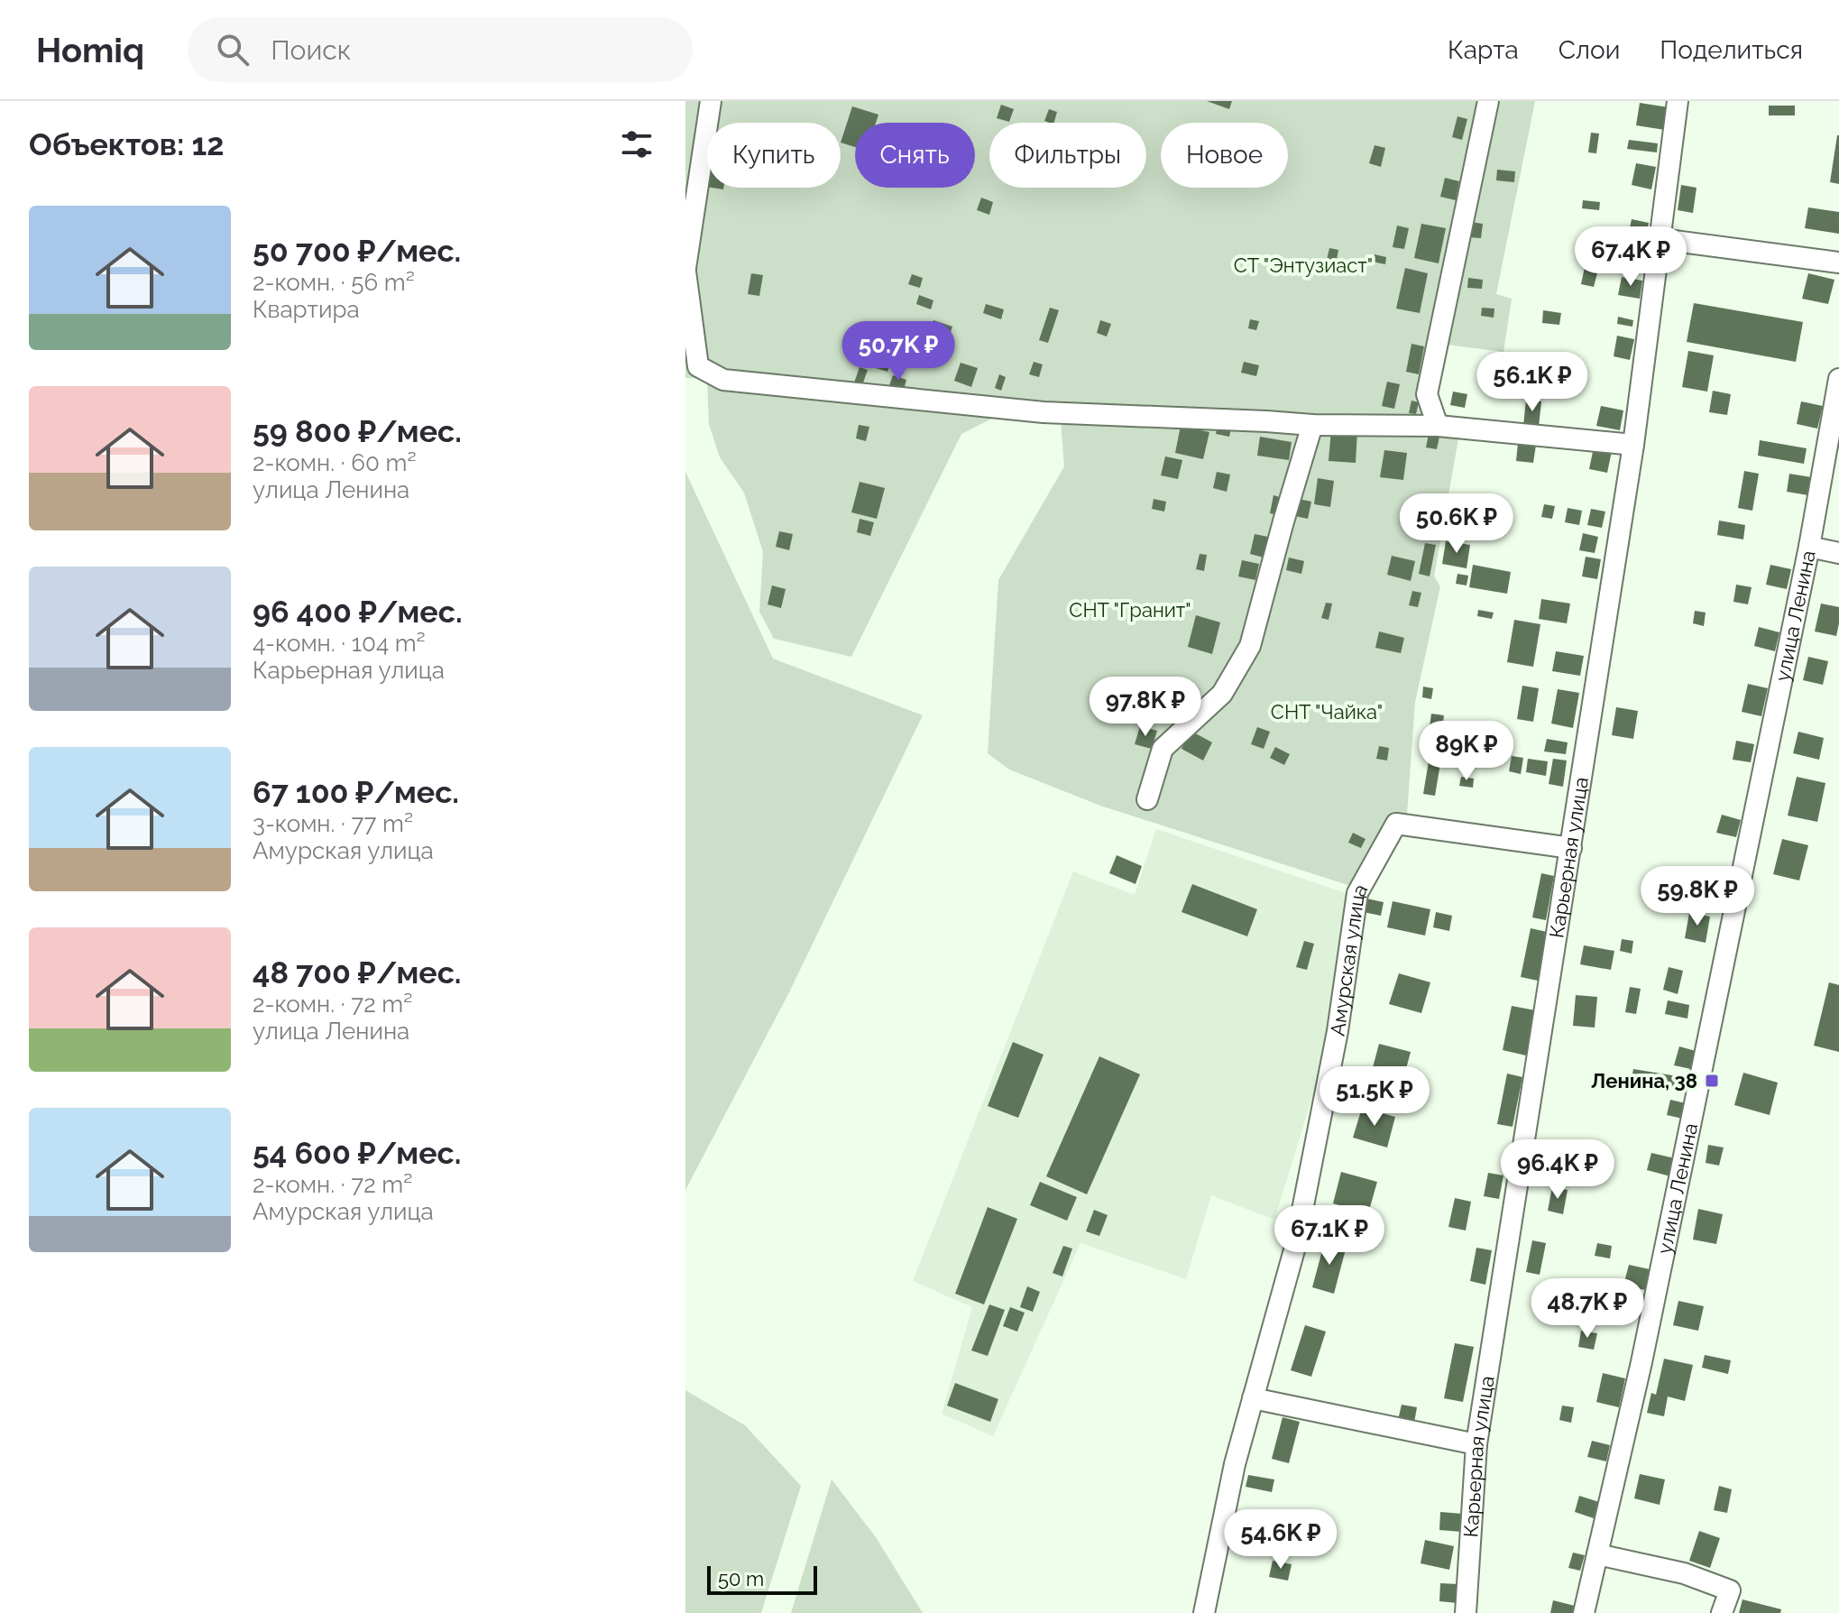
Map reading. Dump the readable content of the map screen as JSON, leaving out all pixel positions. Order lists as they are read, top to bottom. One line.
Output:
{"streets":{"street":["улица Ленина","Карьерная улица","Амурская улица"]},"crossings":[["Карьерная улица","Амурская улица"]],"parks":["СТ \"Энтузиаст\"","СНТ \"Гранит\"","СНТ \"Чайка\""],"places":{"transit":["Ленина, 38"]},"scale_bar":"50 m","page":{"header":"Homiq","search":"Поиск","nav":["Карта","Слои","Поделиться"],"heading":"Объектов: 12","chip":["Купить","Снять","Фильтры","Новое"],"list":[{"name":"50 700 ₽/мес.","note":"2-комн. · 56 m² · Квартира"},{"name":"59 800 ₽/мес.","note":"2-комн. · 60 m² · улица Ленина"},{"name":"96 400 ₽/мес.","note":"4-комн. · 104 m² · Карьерная улица"},{"name":"67 100 ₽/мес.","note":"3-комн. · 77 m² · Амурская улица"},{"name":"48 700 ₽/мес.","note":"2-комн. · 72 m² · улица Ленина"},{"name":"54 600 ₽/мес.","note":"2-комн. · 72 m² · Амурская улица"}],"price":["67.4K ₽","50.7K ₽","56.1K ₽","50.6K ₽","97.8K ₽","89K ₽","59.8K ₽","51.5K ₽","96.4K ₽","67.1K ₽","48.7K ₽","54.6K ₽"],"scale":"50 m"}}
